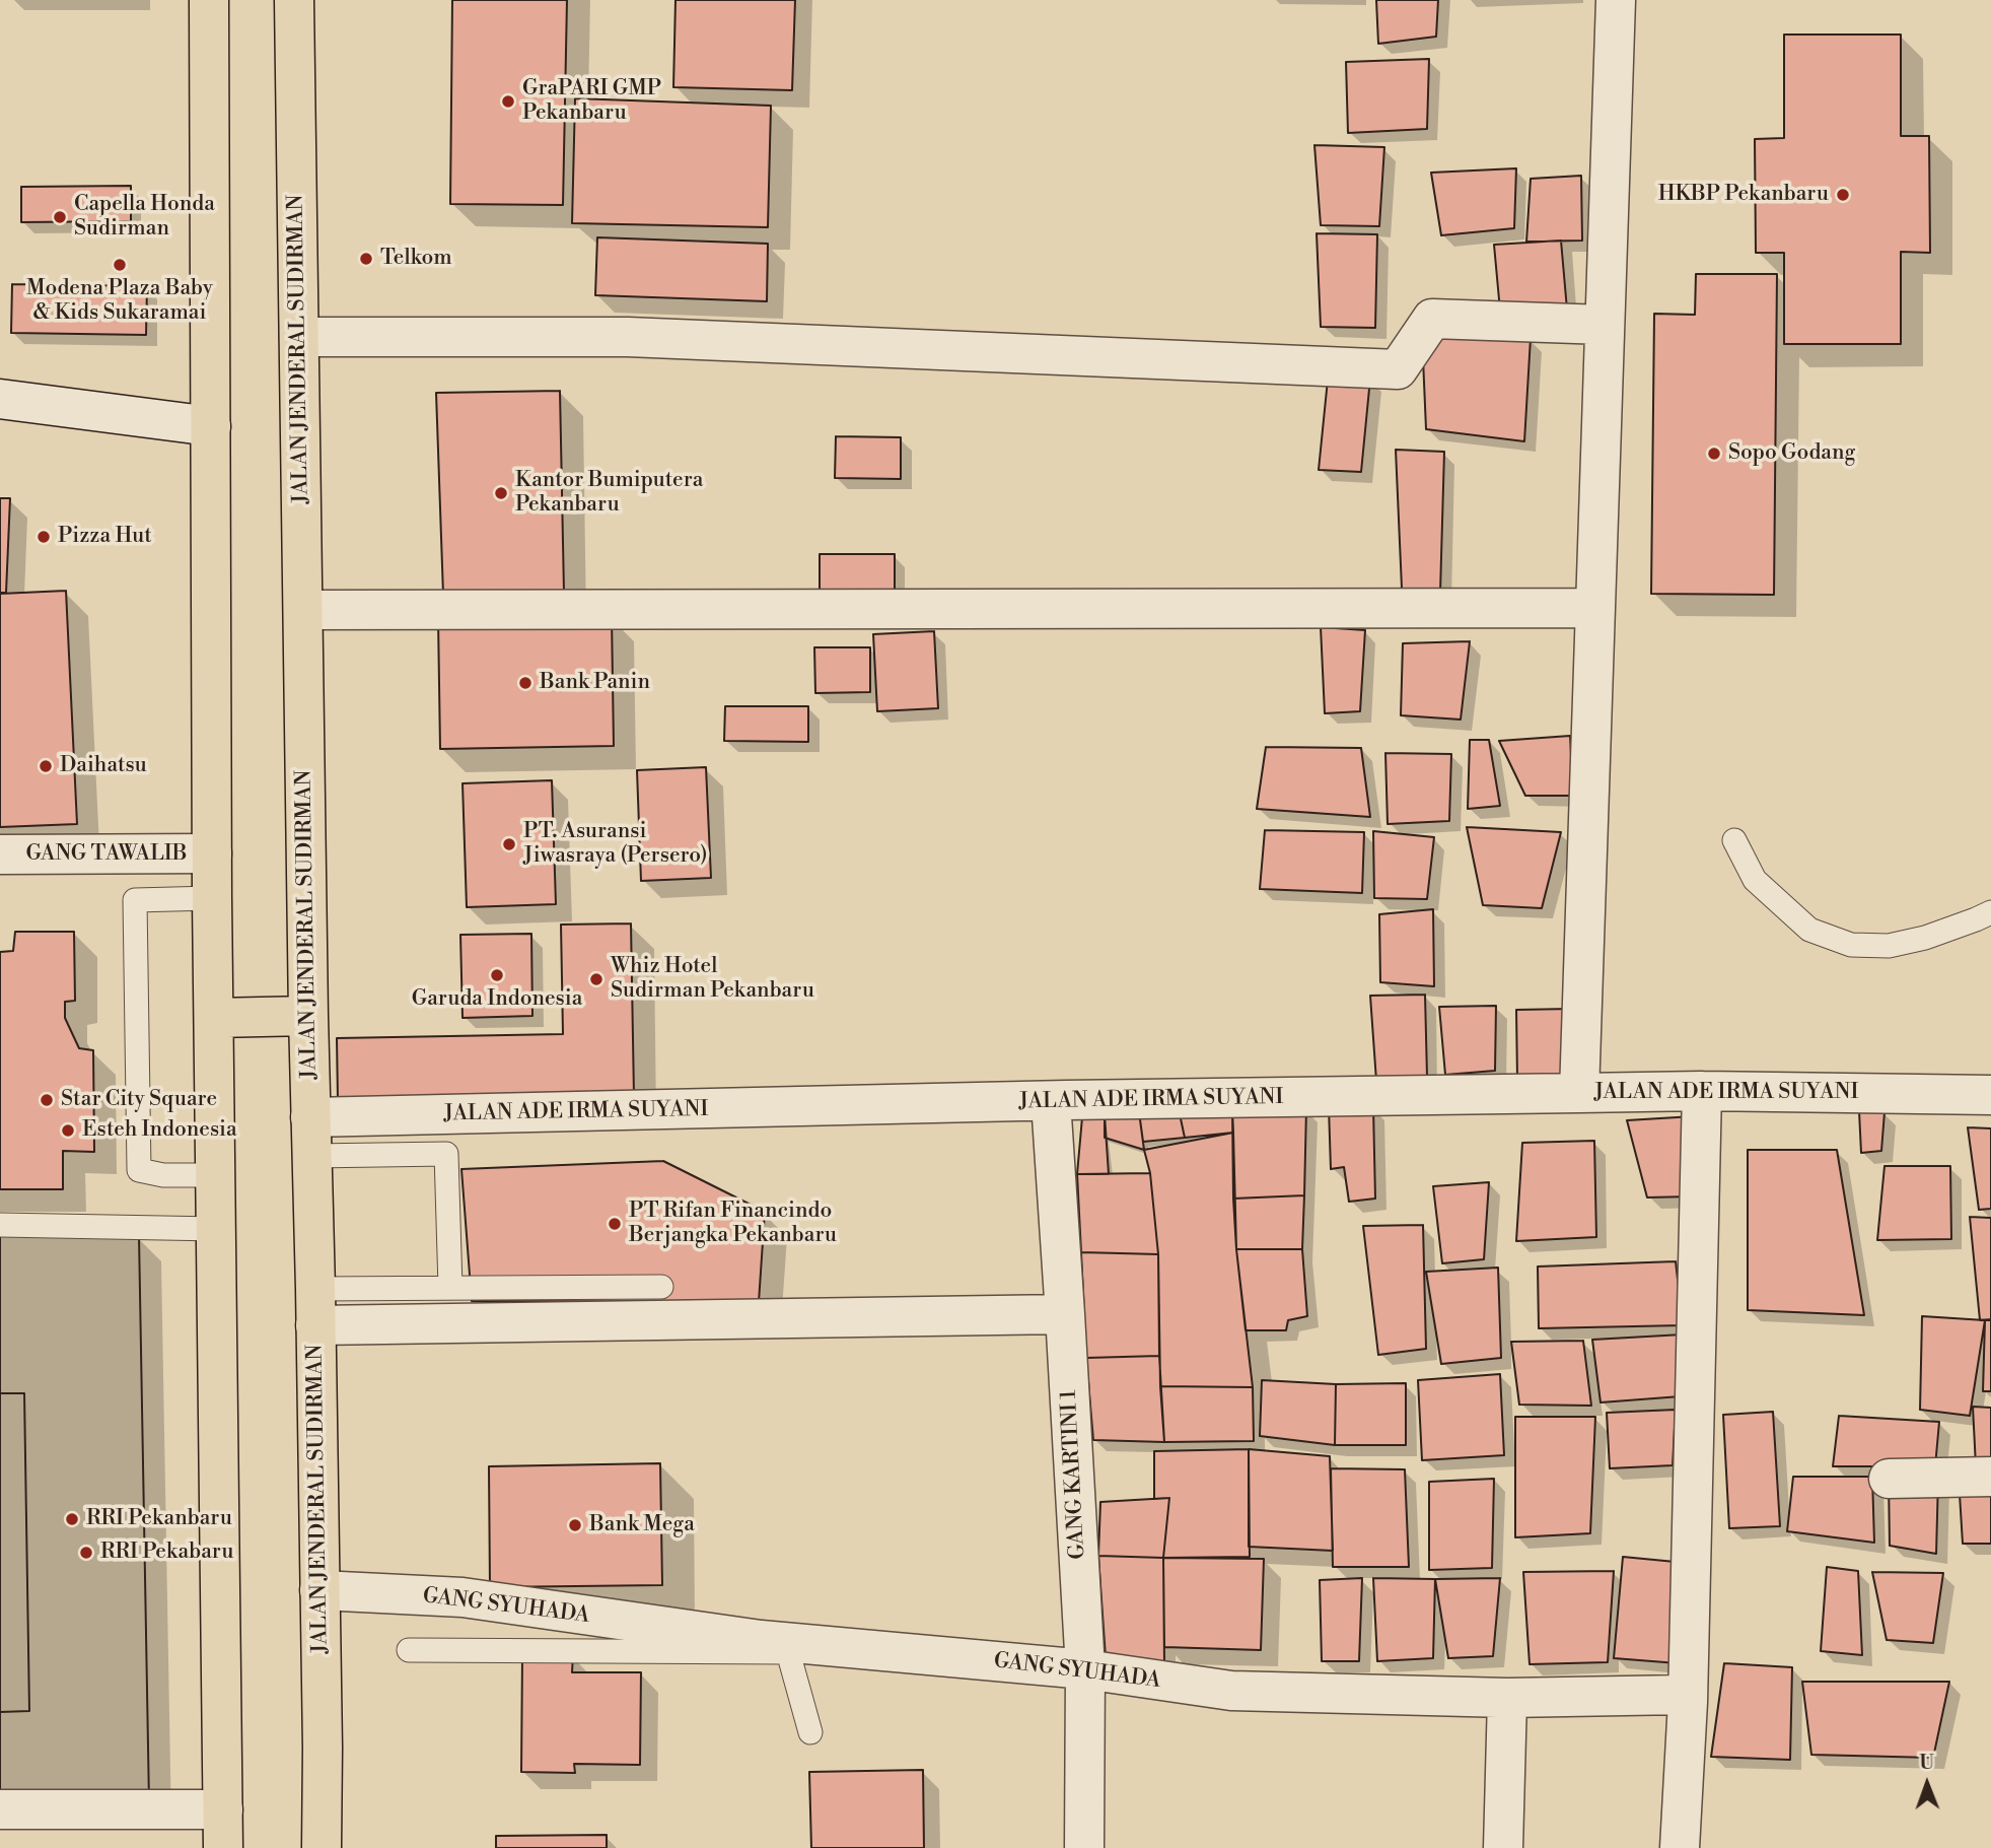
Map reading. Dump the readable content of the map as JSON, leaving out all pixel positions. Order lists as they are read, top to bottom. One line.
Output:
{"streets":{"main road":["JALAN JENDERAL SUDIRMAN"],"street":["GANG TAWALIB","JALAN ADE IRMA SUYANI","GANG KARTINI 1","GANG SYUHADA"]},"crossings":[["JALAN JENDERAL SUDIRMAN","JALAN ADE IRMA SUYANI"],["JALAN JENDERAL SUDIRMAN","GANG SYUHADA"],["JALAN ADE IRMA SUYANI","GANG KARTINI 1"],["GANG KARTINI 1","GANG SYUHADA"]],"places":["GraPARI GMP Pekanbaru","HKBP Pekanbaru","Capella Honda Sudirman","Telkom","Modena Plaza Baby & Kids Sukaramai","Sopo Godang","Kantor Bumiputera Pekanbaru","Pizza Hut","Bank Panin","Daihatsu","PT. Asuransi Jiwasraya (Persero)","Garuda Indonesia","Whiz Hotel Sudirman Pekanbaru","Star City Square","Esteh Indonesia","PT Rifan Financindo Berjangka Pekanbaru","RRI Pekanbaru","Bank Mega","RRI Pekabaru"],"north":"top"}
